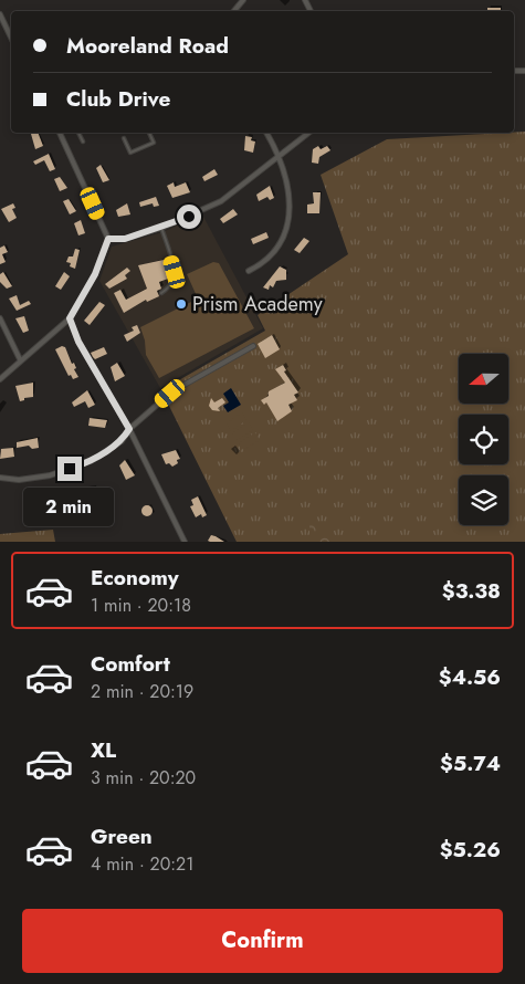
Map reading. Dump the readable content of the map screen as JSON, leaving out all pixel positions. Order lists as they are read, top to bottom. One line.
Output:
{"places":["Prism Academy"],"north":"left","page":{"banner":["Mooreland Road","Club Drive"],"bubble":"2 min","list":[{"name":"Economy","note":"1 min · 20:18","value":"$3.38"},{"name":"Comfort","note":"2 min · 20:19","value":"$4.56"},{"name":"XL","note":"3 min · 20:20","value":"$5.74"},{"name":"Green","note":"4 min · 20:21","value":"$5.26"}],"buttons":"Confirm"}}
